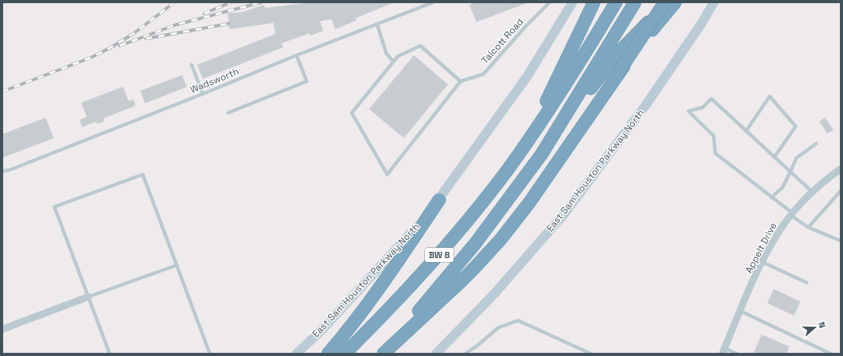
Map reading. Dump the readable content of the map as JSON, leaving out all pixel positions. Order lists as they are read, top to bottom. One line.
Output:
{"streets":{"highway":["BW 8"],"main road":["East Sam Houston Parkway North"],"street":["Appelt Drive"],"lane":["Talcott Road","Wadsworth"]},"north":"right"}
